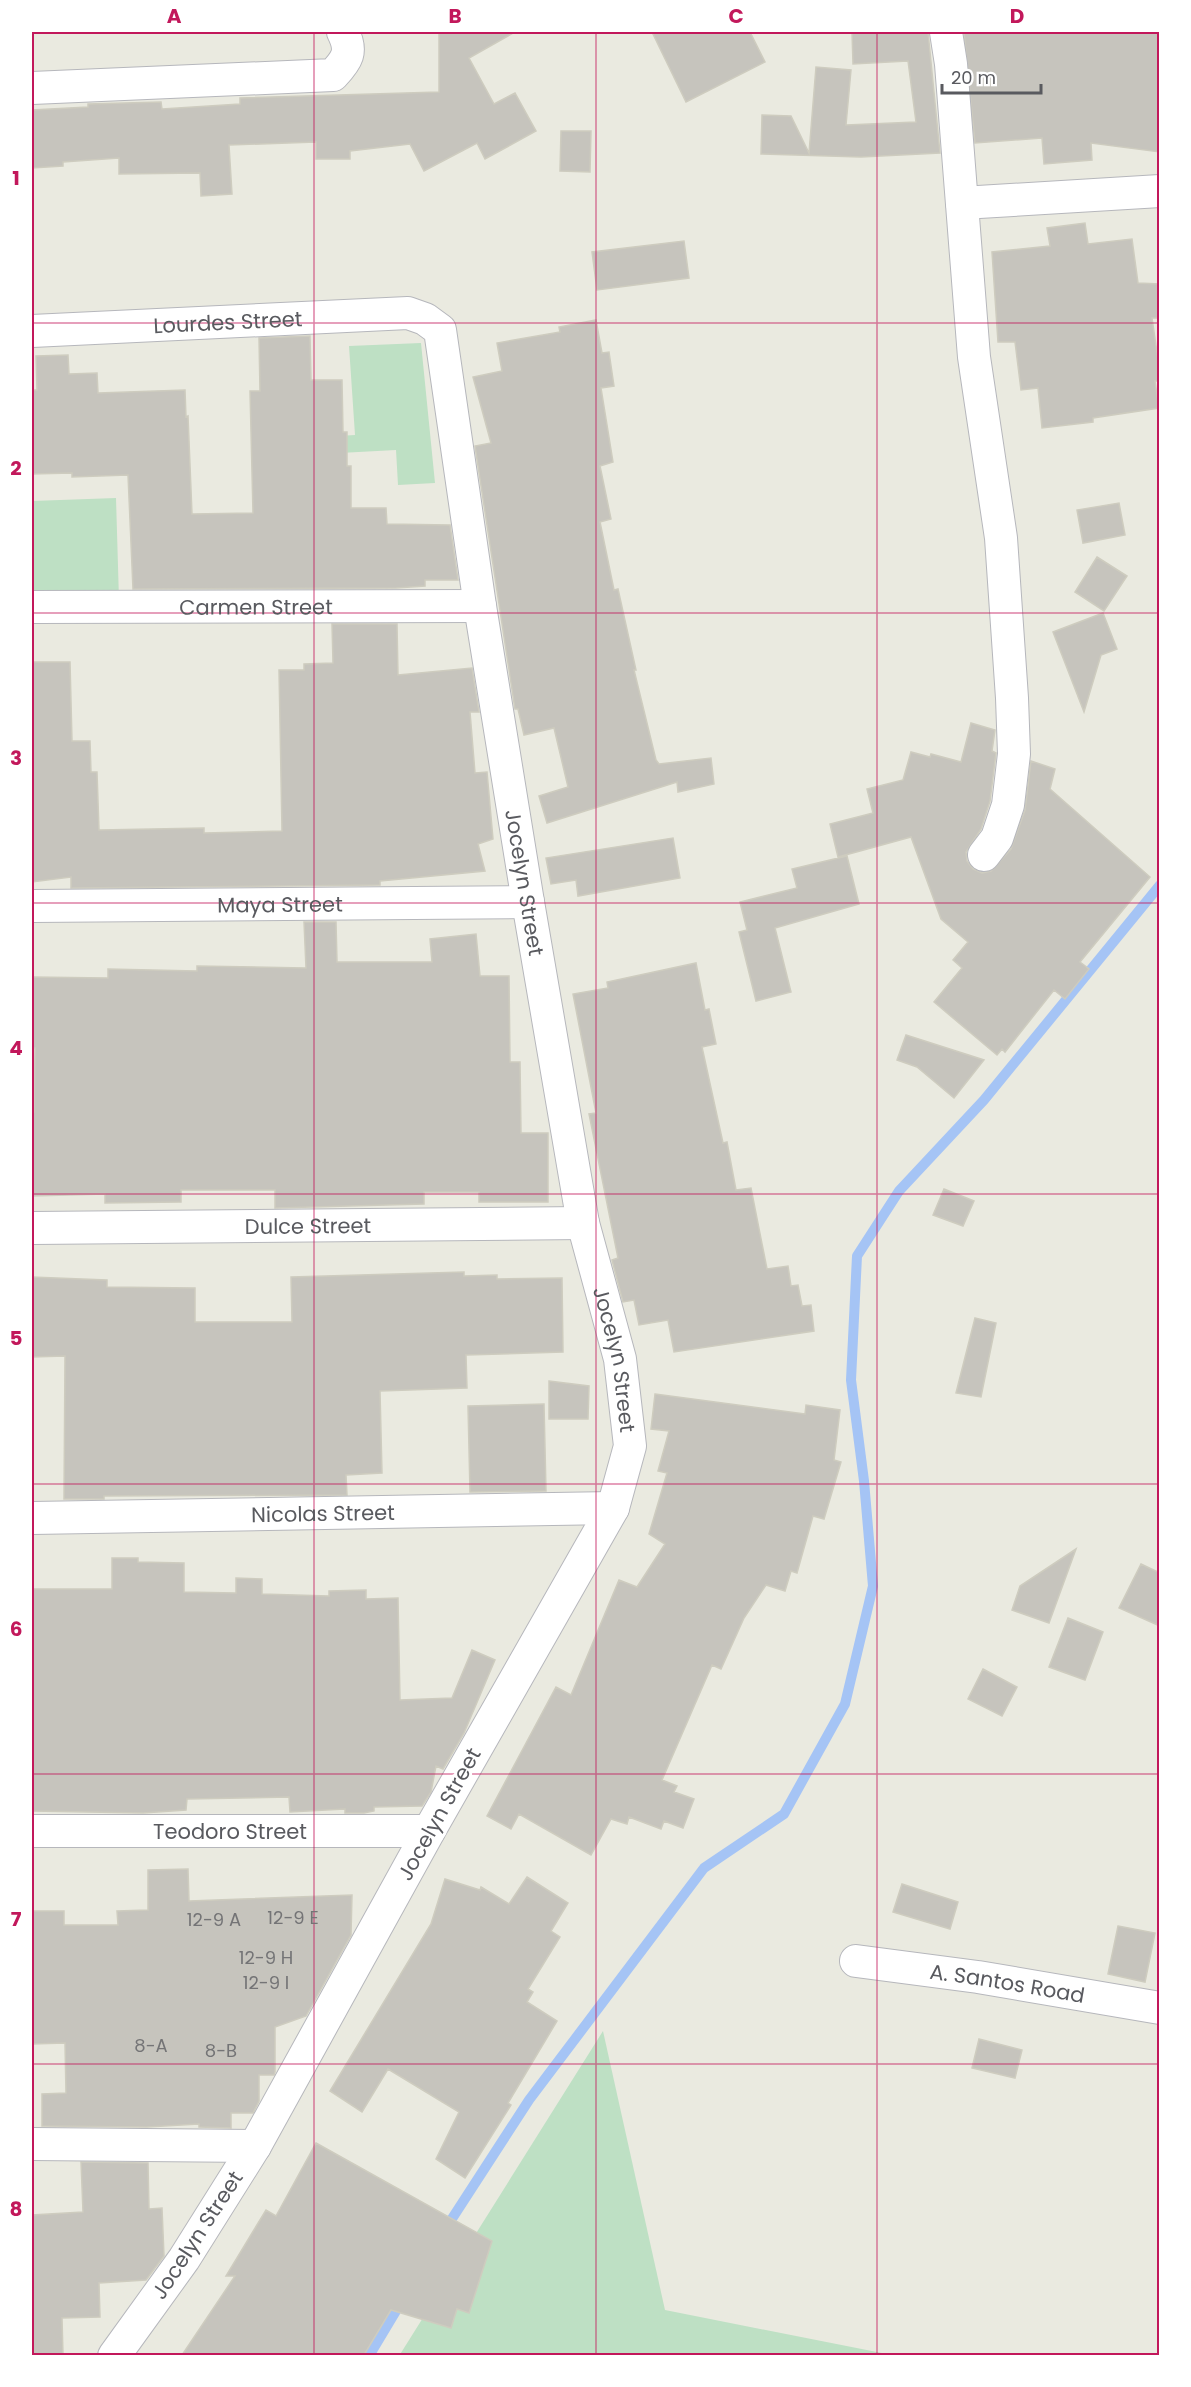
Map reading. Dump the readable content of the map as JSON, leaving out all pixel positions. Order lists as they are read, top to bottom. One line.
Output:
{"streets":{"street":["Lourdes Street","Carmen Street","Jocelyn Street","Maya Street","Dulce Street","Nicolas Street","Teodoro Street","A. Santos Road"]},"crossings":[["Lourdes Street","Jocelyn Street"],["Carmen Street","Jocelyn Street"],["Jocelyn Street","Maya Street"],["Jocelyn Street","Dulce Street"],["Jocelyn Street","Nicolas Street"],["Jocelyn Street","Teodoro Street"]],"house_numbers":["12-9 E","12-9 A","12-9 H","12-9 I","8-A","8-B"],"scale_bar":"20 m","grid":{"columns":["A","B","C","D"],"rows":["1","2","3","4","5","6","7","8"]}}
